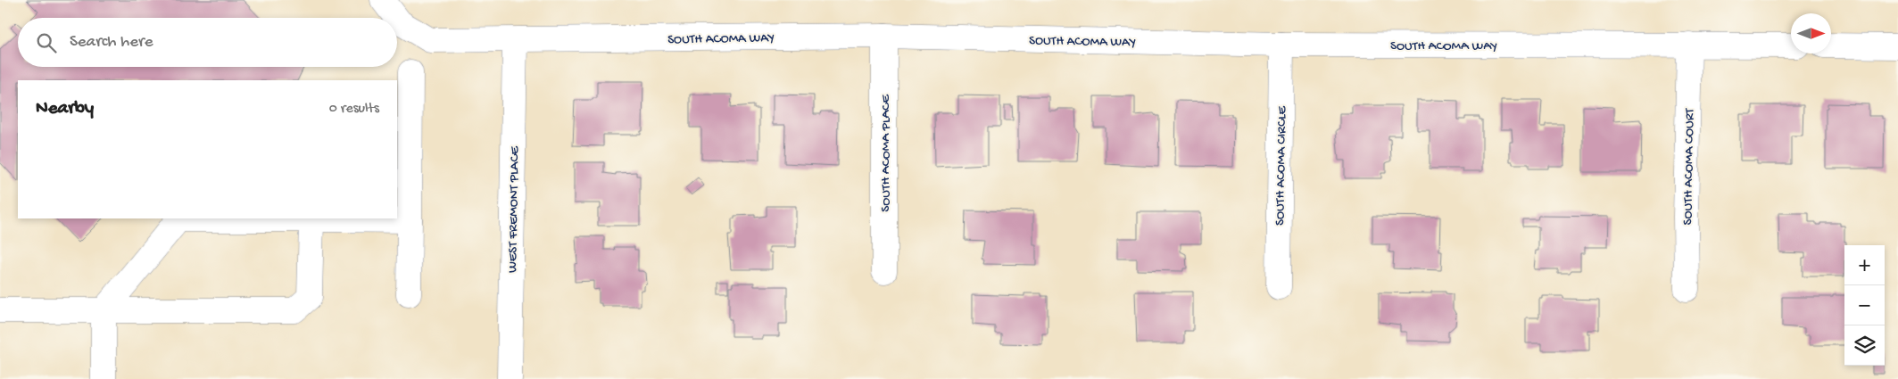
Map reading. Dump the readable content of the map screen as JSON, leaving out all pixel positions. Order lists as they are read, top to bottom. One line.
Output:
{"streets":{"street":["SOUTH ACOMA WAY","SOUTH ACOMA PLACE","SOUTH ACOMA CIRCLE","SOUTH ACOMA COURT","WEST FREMONT PLACE"]},"crossings":[["SOUTH ACOMA WAY","SOUTH ACOMA PLACE"],["SOUTH ACOMA WAY","SOUTH ACOMA CIRCLE"],["SOUTH ACOMA WAY","SOUTH ACOMA COURT"],["SOUTH ACOMA WAY","WEST FREMONT PLACE"]],"north":"right","page":{"search":"Search here","heading":["Nearby","0 results"],"map_buttons":["+","−"]}}
